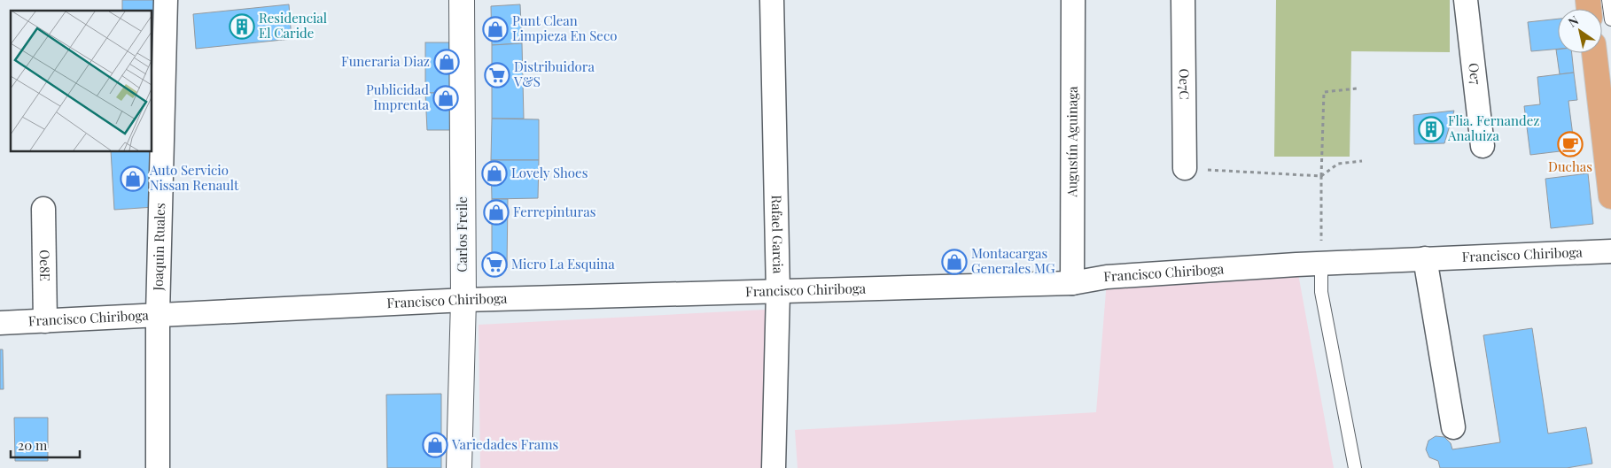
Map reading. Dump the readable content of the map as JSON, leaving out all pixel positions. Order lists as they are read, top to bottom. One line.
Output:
{"streets":{"street":["Oe7","Oe7C","Augustín Aguinaga","Carlos Freile","Rafael Garcia","Joaquin Ruales","Francisco Chiriboga","Oe8E"]},"crossings":[["Augustín Aguinaga","Francisco Chiriboga"],["Carlos Freile","Francisco Chiriboga"],["Rafael Garcia","Francisco Chiriboga"],["Joaquin Ruales","Francisco Chiriboga"],["Francisco Chiriboga","Oe8E"]],"places":{"building":["Residencial El Caride","Flia. Fernandez Analuiza"],"shop":["Punt Clean Limpieza En Seco","Funeraria Diaz","Publicidad Imprenta","Lovely Shoes","Auto Servicio Nissan Renault","Ferrepinturas","Montacargas Generales MG","Variedades Frams"],"supermarket":["Distribuidora V&S","Micro La Esquina"],"cafe":["Duchas"]},"scale_bar":"20 m","north":"top left"}
